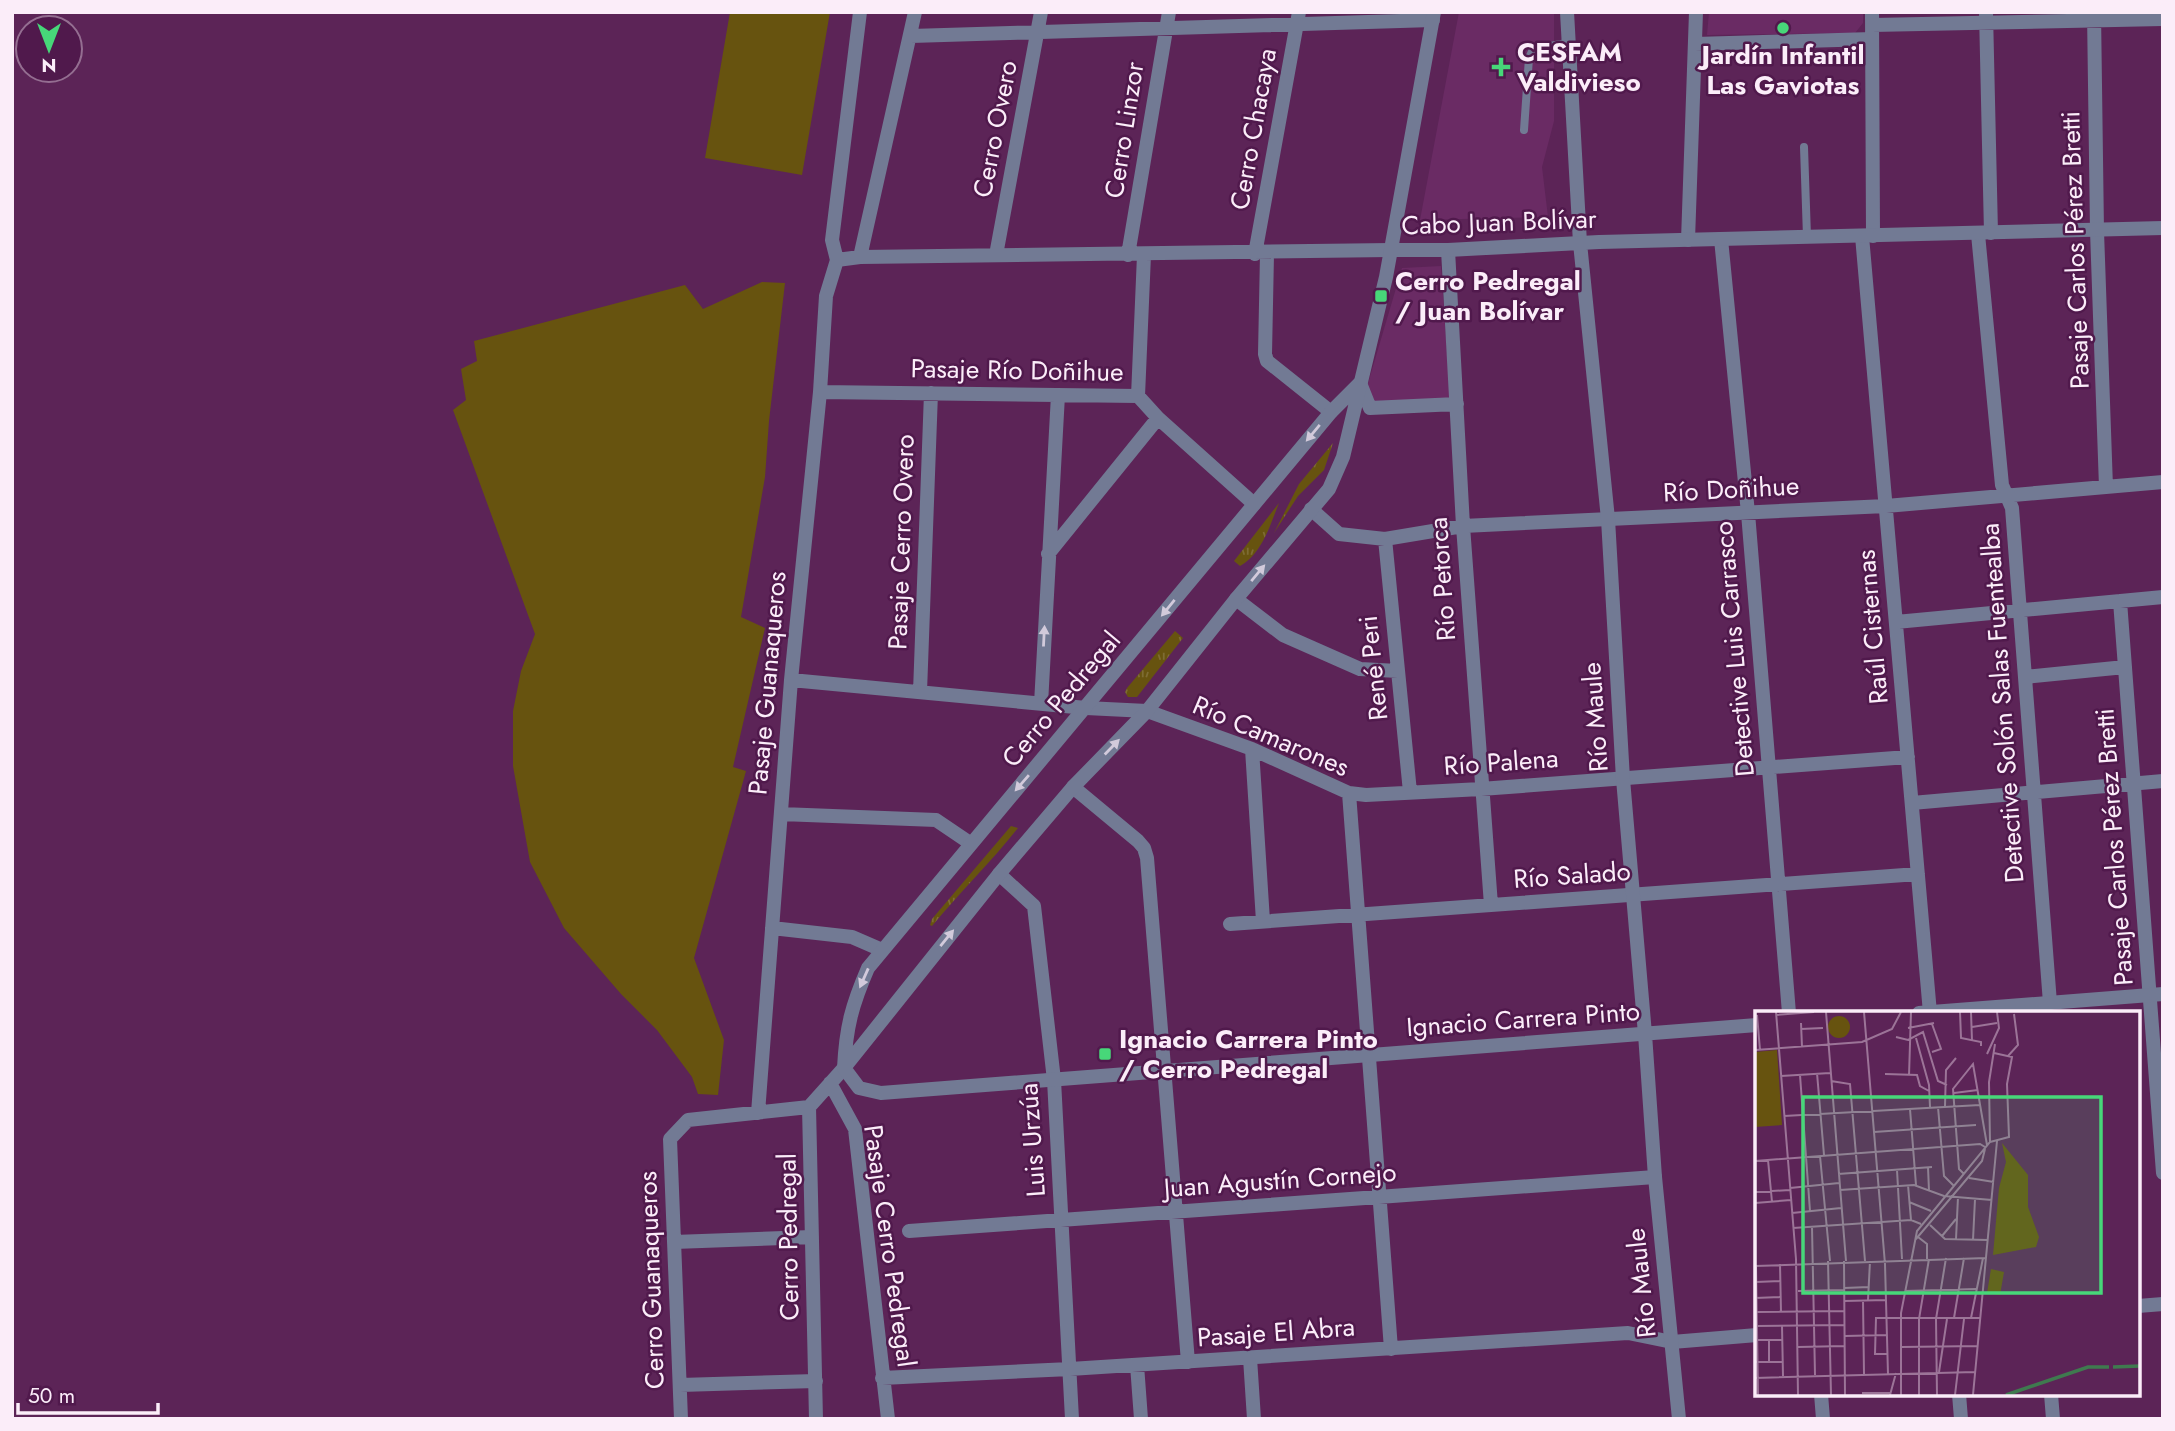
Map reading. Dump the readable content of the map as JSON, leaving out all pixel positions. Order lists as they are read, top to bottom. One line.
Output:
{"streets":{"street":["Cerro Overo","Cerro Chacaya","Cerro Linzor","Cabo Juan Bolívar","Pasaje Carlos Pérez Bretti","Pasaje Río Doñihue","Río Doñihue","Pasaje Cerro Overo","Río Petorca","Raúl Cisternas","Detective Luis Carrasco","René Peri","Pasaje Guanaqueros","Cerro Pedregal","Detective Solón Salas Fuentealba","Río Maule","Río Camarones","Río Palena","Río Salado","Ignacio Carrera Pinto","Luis Urzúa","Juan Agustín Cornejo","Pasaje Cerro Pedregal","Cerro Guanaqueros","Pasaje El Abra"]},"crossings":[["Cerro Overo","Cabo Juan Bolívar"],["Cerro Chacaya","Cabo Juan Bolívar"],["Cerro Chacaya","Cerro Pedregal"],["Cerro Linzor","Cabo Juan Bolívar"],["Cabo Juan Bolívar","Pasaje Carlos Pérez Bretti"],["Cabo Juan Bolívar","Río Petorca"],["Cabo Juan Bolívar","Raúl Cisternas"],["Cabo Juan Bolívar","Detective Luis Carrasco"],["Cabo Juan Bolívar","Pasaje Guanaqueros"],["Cabo Juan Bolívar","Detective Solón Salas Fuentealba"],["Cabo Juan Bolívar","Río Maule"],["Pasaje Carlos Pérez Bretti","Río Doñihue"],["Pasaje Río Doñihue","Pasaje Cerro Overo"],["Pasaje Río Doñihue","Pasaje Guanaqueros"],["Pasaje Río Doñihue","Cerro Pedregal"],["Río Doñihue","Río Petorca"],["Río Doñihue","Raúl Cisternas"],["Río Doñihue","Detective Luis Carrasco"],["Río Doñihue","René Peri"],["Río Doñihue","Detective Solón Salas Fuentealba"],["Río Doñihue","Río Maule"],["Pasaje Cerro Overo","Río Camarones"],["Río Petorca","Río Palena"],["Río Petorca","Río Salado"],["Raúl Cisternas","Río Palena"],["Raúl Cisternas","Río Salado"],["Detective Luis Carrasco","Río Palena"],["Detective Luis Carrasco","Río Salado"],["René Peri","Río Palena"],["Pasaje Guanaqueros","Río Camarones"],["Pasaje Guanaqueros","Cerro Guanaqueros"],["Cerro Pedregal","Río Camarones"],["Cerro Pedregal","Ignacio Carrera Pinto"],["Río Maule","Río Palena"],["Río Maule","Río Salado"],["Río Maule","Ignacio Carrera Pinto"],["Río Maule","Juan Agustín Cornejo"],["Río Maule","Pasaje El Abra"],["Río Camarones","Río Palena"],["Río Camarones","Río Salado"],["Río Camarones","Ignacio Carrera Pinto"],["Río Camarones","Juan Agustín Cornejo"],["Río Camarones","Pasaje El Abra"],["Ignacio Carrera Pinto","Luis Urzúa"],["Luis Urzúa","Juan Agustín Cornejo"],["Luis Urzúa","Pasaje El Abra"],["Pasaje Cerro Pedregal","Pasaje El Abra"]],"places":{"other":["Jardín Infantil Las Gaviotas"],"health":["CESFAM Valdivieso"],"transit":["Cerro Pedregal / Juan Bolívar","Ignacio Carrera Pinto / Cerro Pedregal"]},"scale_bar":"50 m","north":"bottom"}
